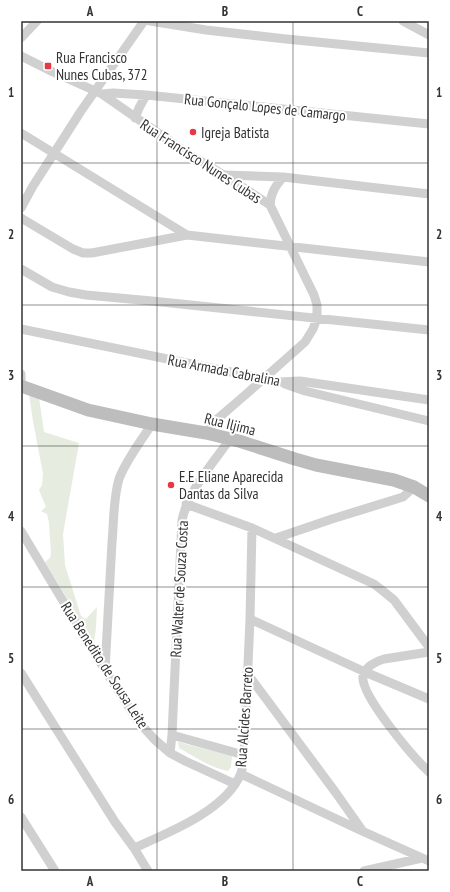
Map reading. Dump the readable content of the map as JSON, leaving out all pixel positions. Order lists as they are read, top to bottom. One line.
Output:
{"streets":{"main road":["Rua Iljima"],"street":["Rua Gonçalo Lopes de Camargo","Rua Francisco Nunes Cubas","Rua Armada Cabralina","Rua Walter de Souza Costa","Rua Benedito de Sousa Leite","Rua Alcides Barreto"]},"crossings":[["Rua Gonçalo Lopes de Camargo","Rua Francisco Nunes Cubas"],["Rua Iljima","Rua Walter de Souza Costa"],["Rua Walter de Souza Costa","Rua Benedito de Sousa Leite"],["Rua Benedito de Sousa Leite","Rua Alcides Barreto"]],"places":{"transit":["Rua Francisco Nunes Cubas, 372"],"other":["Igreja Batista","E.E Eliane Aparecida Dantas da Silva"]},"grid":{"columns":["A","B","C"],"rows":["1","2","3","4","5","6"]}}
